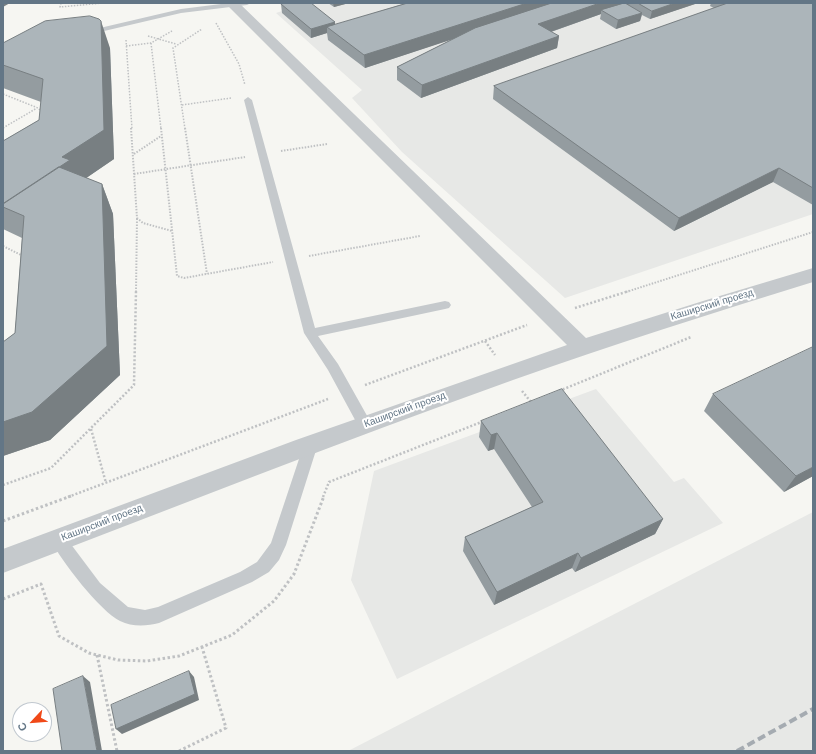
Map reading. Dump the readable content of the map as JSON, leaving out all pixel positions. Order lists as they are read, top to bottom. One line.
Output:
{"streets":{"street":["Каширский проезд"]},"north":"bottom left"}
